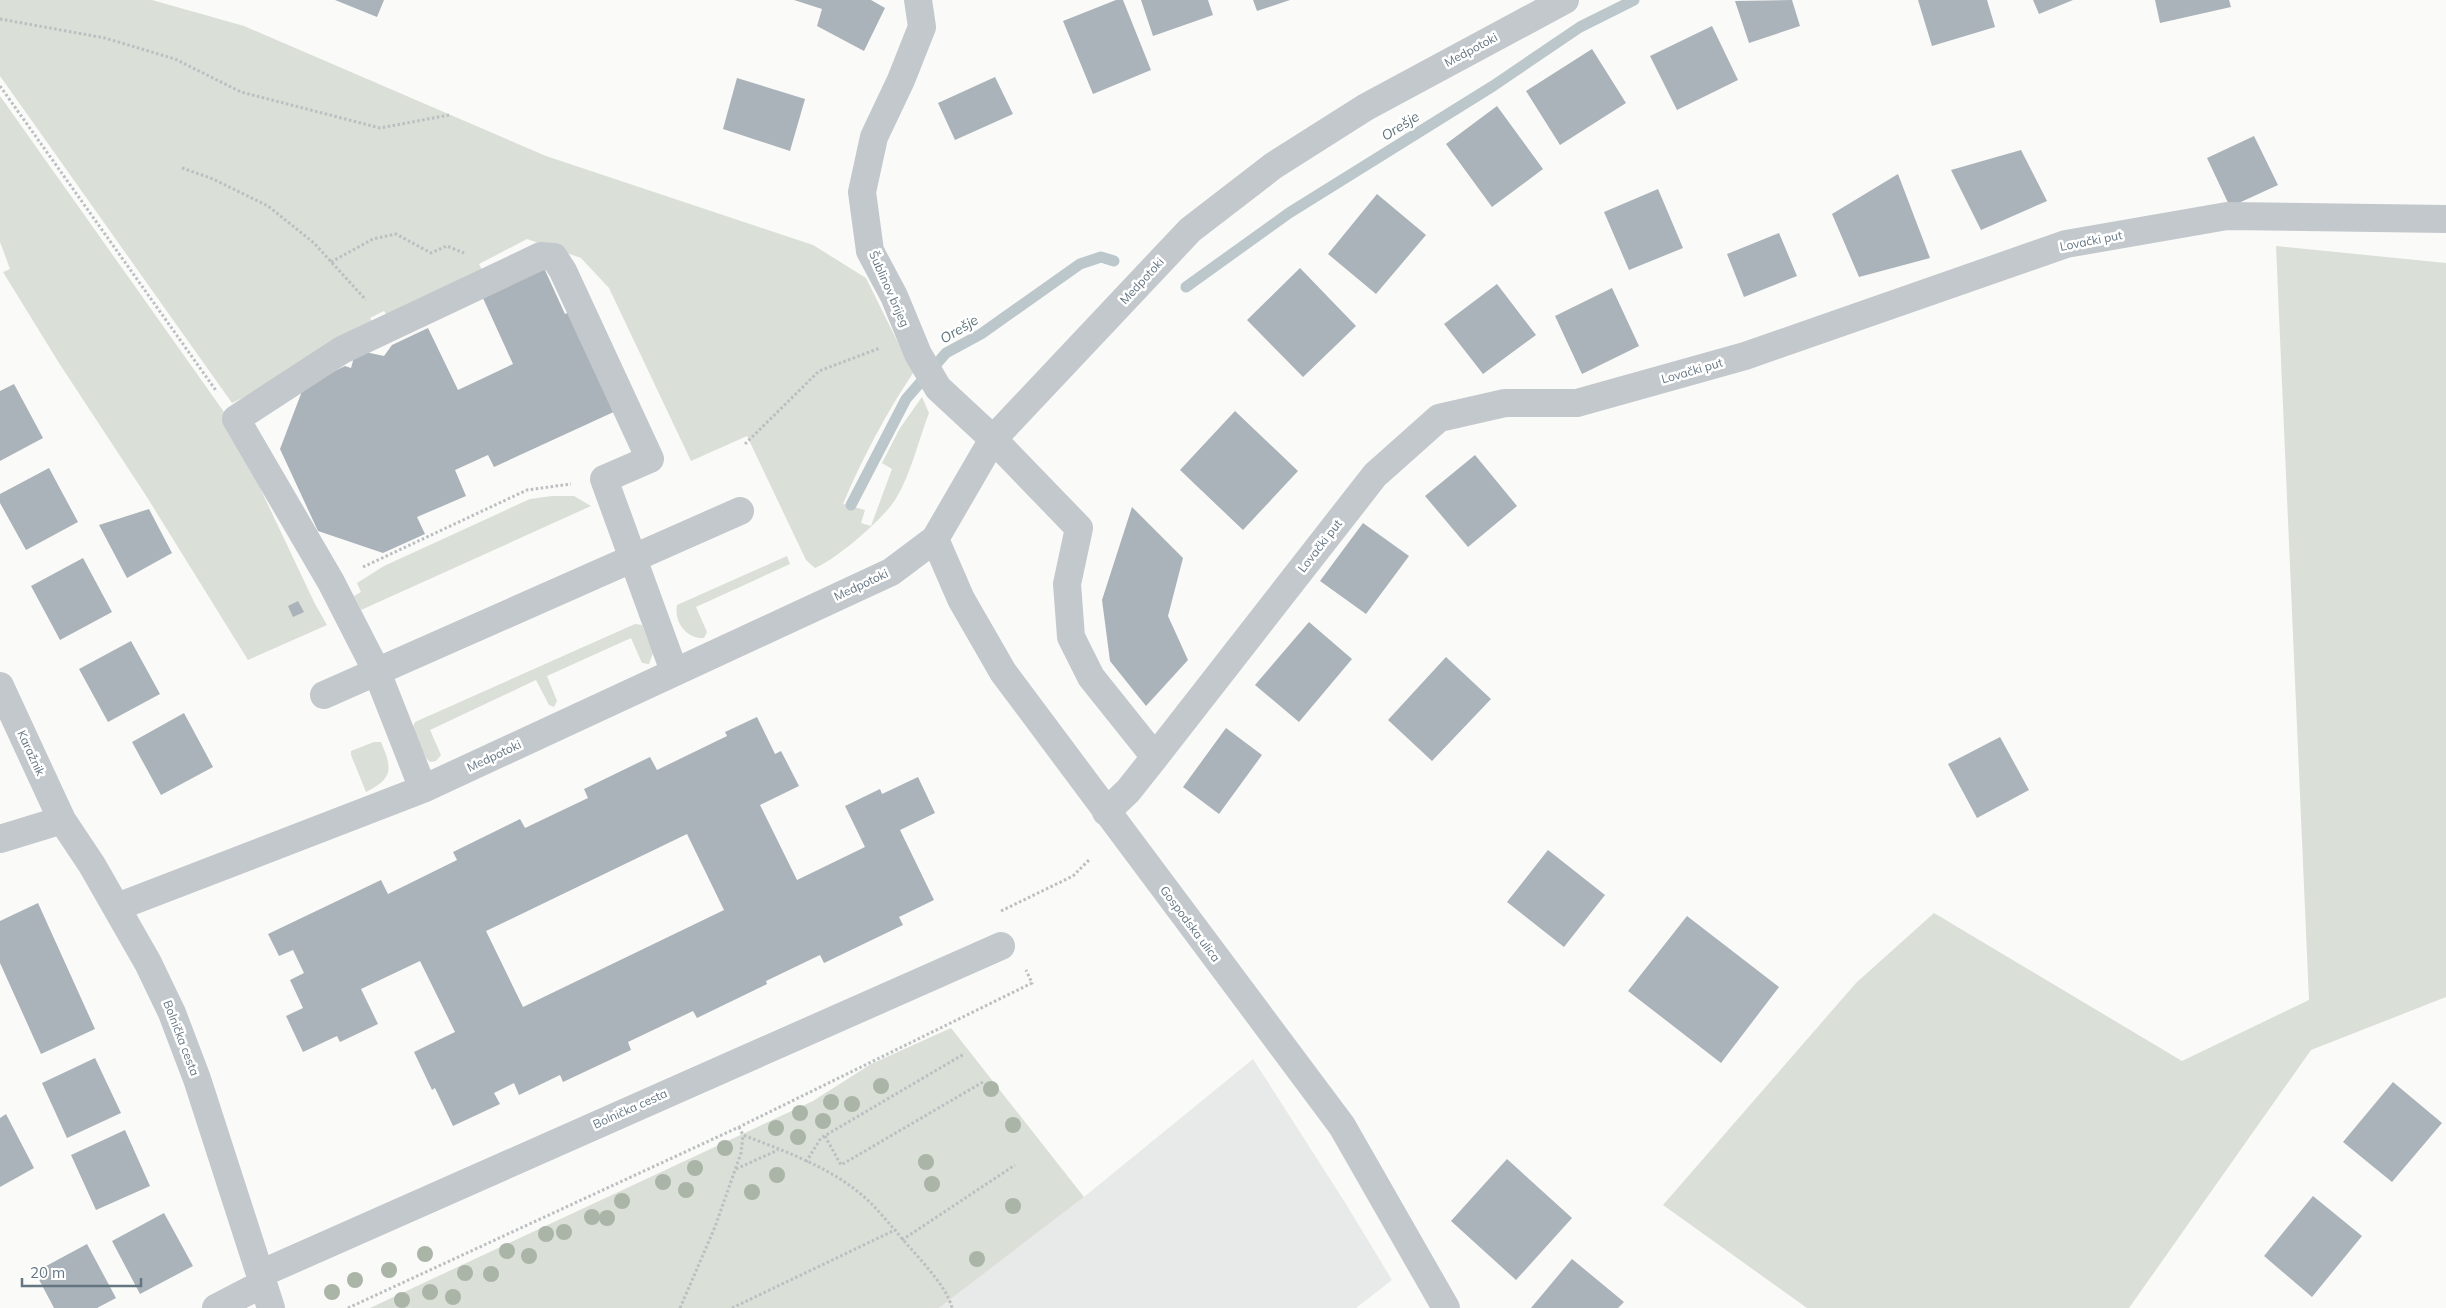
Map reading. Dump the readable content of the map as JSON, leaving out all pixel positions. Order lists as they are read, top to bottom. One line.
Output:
{"streets":{"street":["Medpotoki","Lovački put","Šublinov brijeg","Karažnik","Gospodska ulica","Bolnička cesta"]},"crossings":[["Medpotoki","Šublinov brijeg"],["Medpotoki","Gospodska ulica"],["Medpotoki","Bolnička cesta"],["Lovački put","Šublinov brijeg"],["Lovački put","Gospodska ulica"],["Karažnik","Bolnička cesta"]],"water":["Orešje"],"scale_bar":"20 m"}
